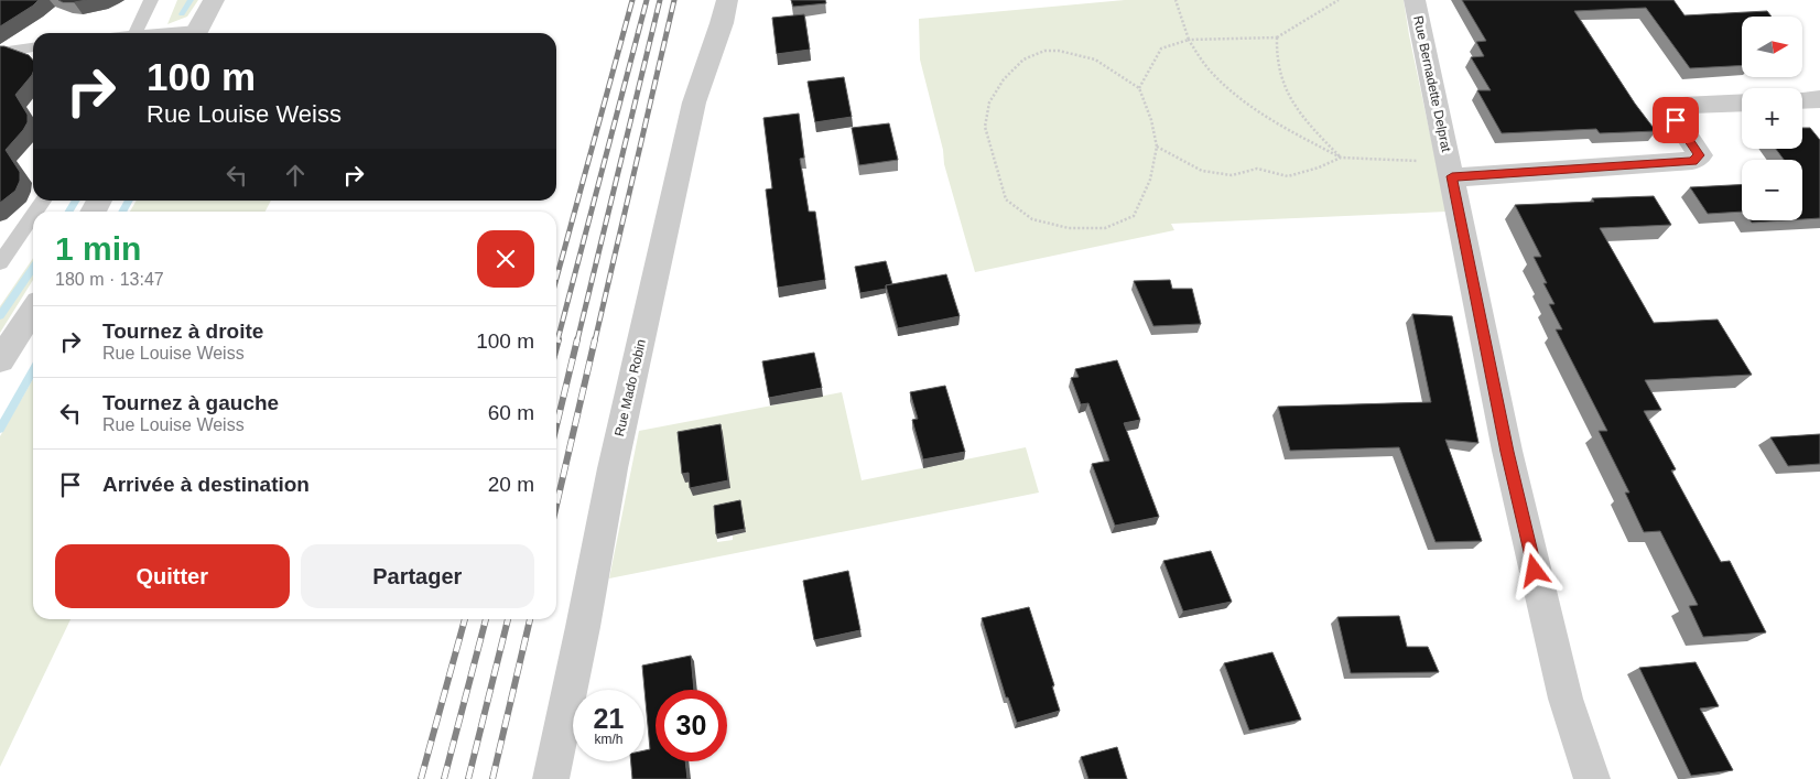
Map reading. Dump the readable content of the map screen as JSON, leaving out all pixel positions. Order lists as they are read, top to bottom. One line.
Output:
{"streets":{"street":["Rue Bernadette Delprat","Rue Mado Robin"]},"north":"right","page":{"map_buttons":["+","−"],"turn":["100 m","Rue Louise Weiss"],"heading":["1 min","180 m · 13:47"],"list":[{"name":"Tournez à droite","note":"Rue Louise Weiss","value":"100 m"},{"name":"Tournez à gauche","note":"Rue Louise Weiss","value":"60 m"},{"name":"Arrivée à destination","value":"20 m"}],"buttons":["Quitter","Partager"],"speed":"21 km/h","limit":"30"}}
